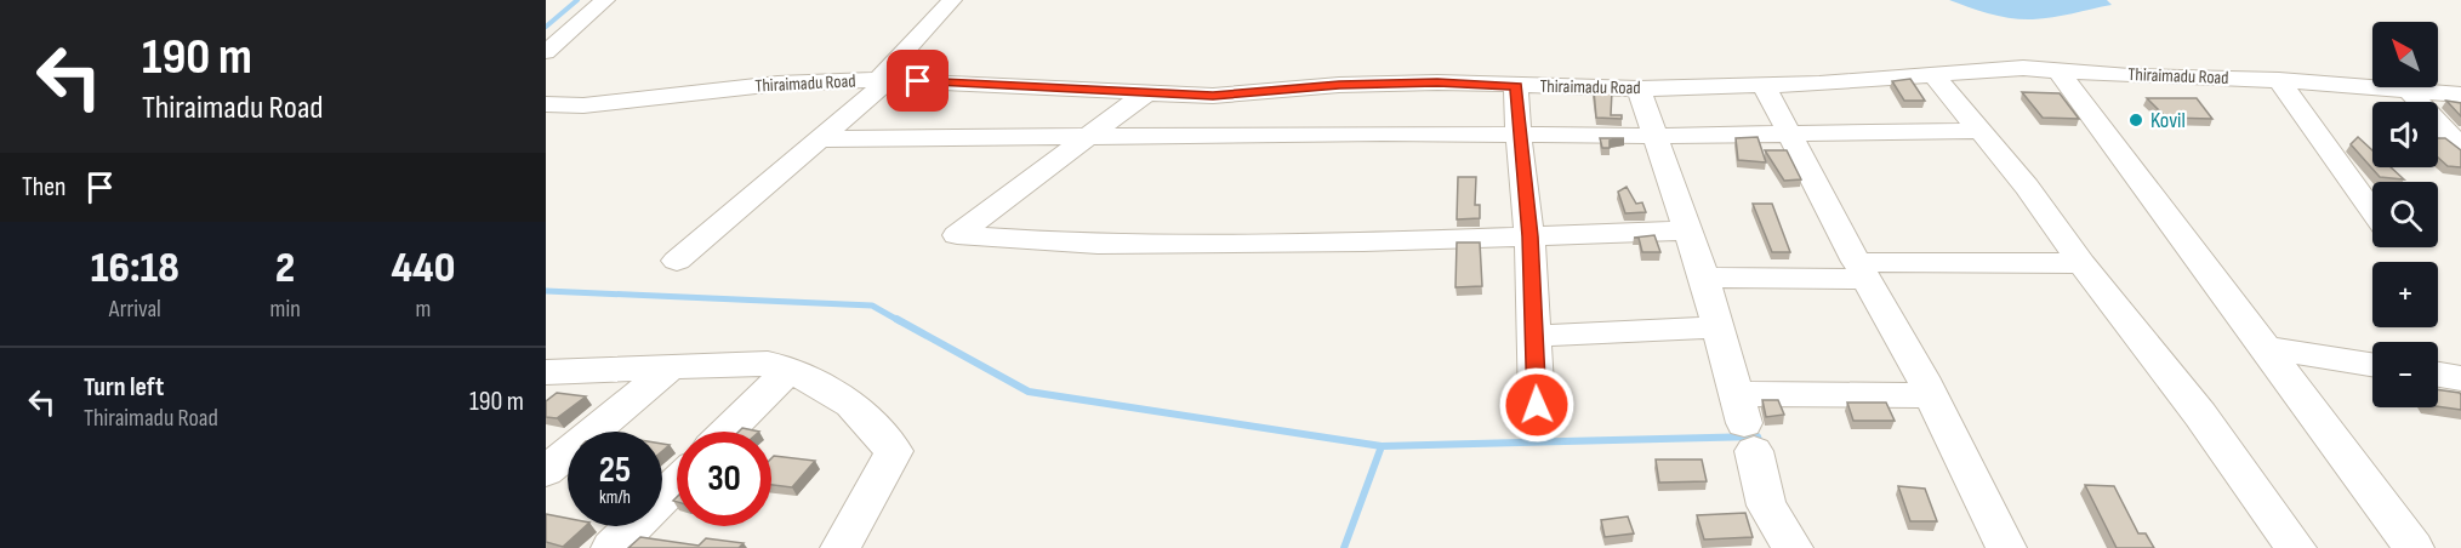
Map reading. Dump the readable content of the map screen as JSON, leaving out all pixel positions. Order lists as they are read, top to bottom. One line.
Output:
{"streets":{"street":["Thiraimadu Road"]},"places":["Kovil"],"north":"top left","page":{"turn":["190 m","Thiraimadu Road"],"map_buttons":["+","−"],"then":"Then","eta":["16:18","Arrival","2","min","440","m"],"list":[{"name":"Turn left","note":"Thiraimadu Road","value":"190 m"}],"speed":"25 km/h","limit":"30"}}
